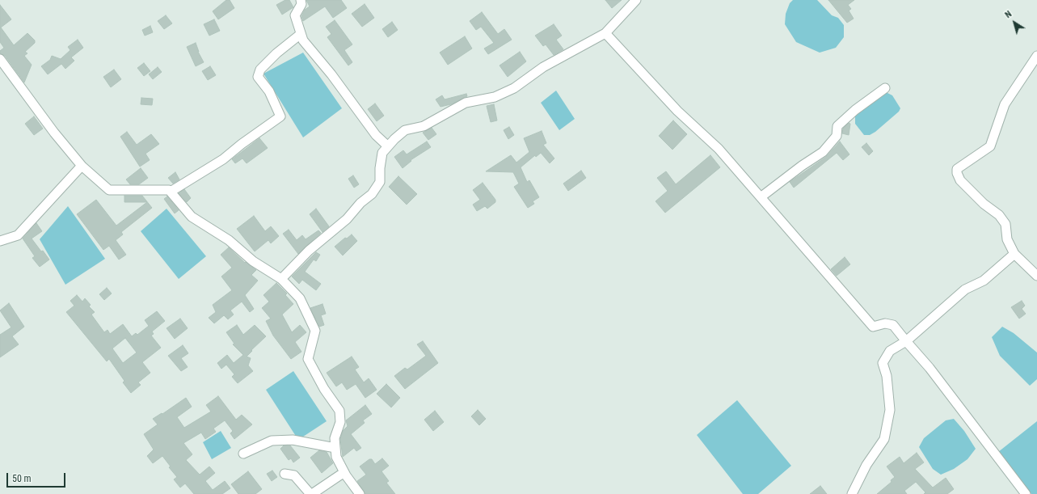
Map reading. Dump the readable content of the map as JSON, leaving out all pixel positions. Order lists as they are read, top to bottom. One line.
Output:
{"scale_bar":"50 m","north":"top left"}
